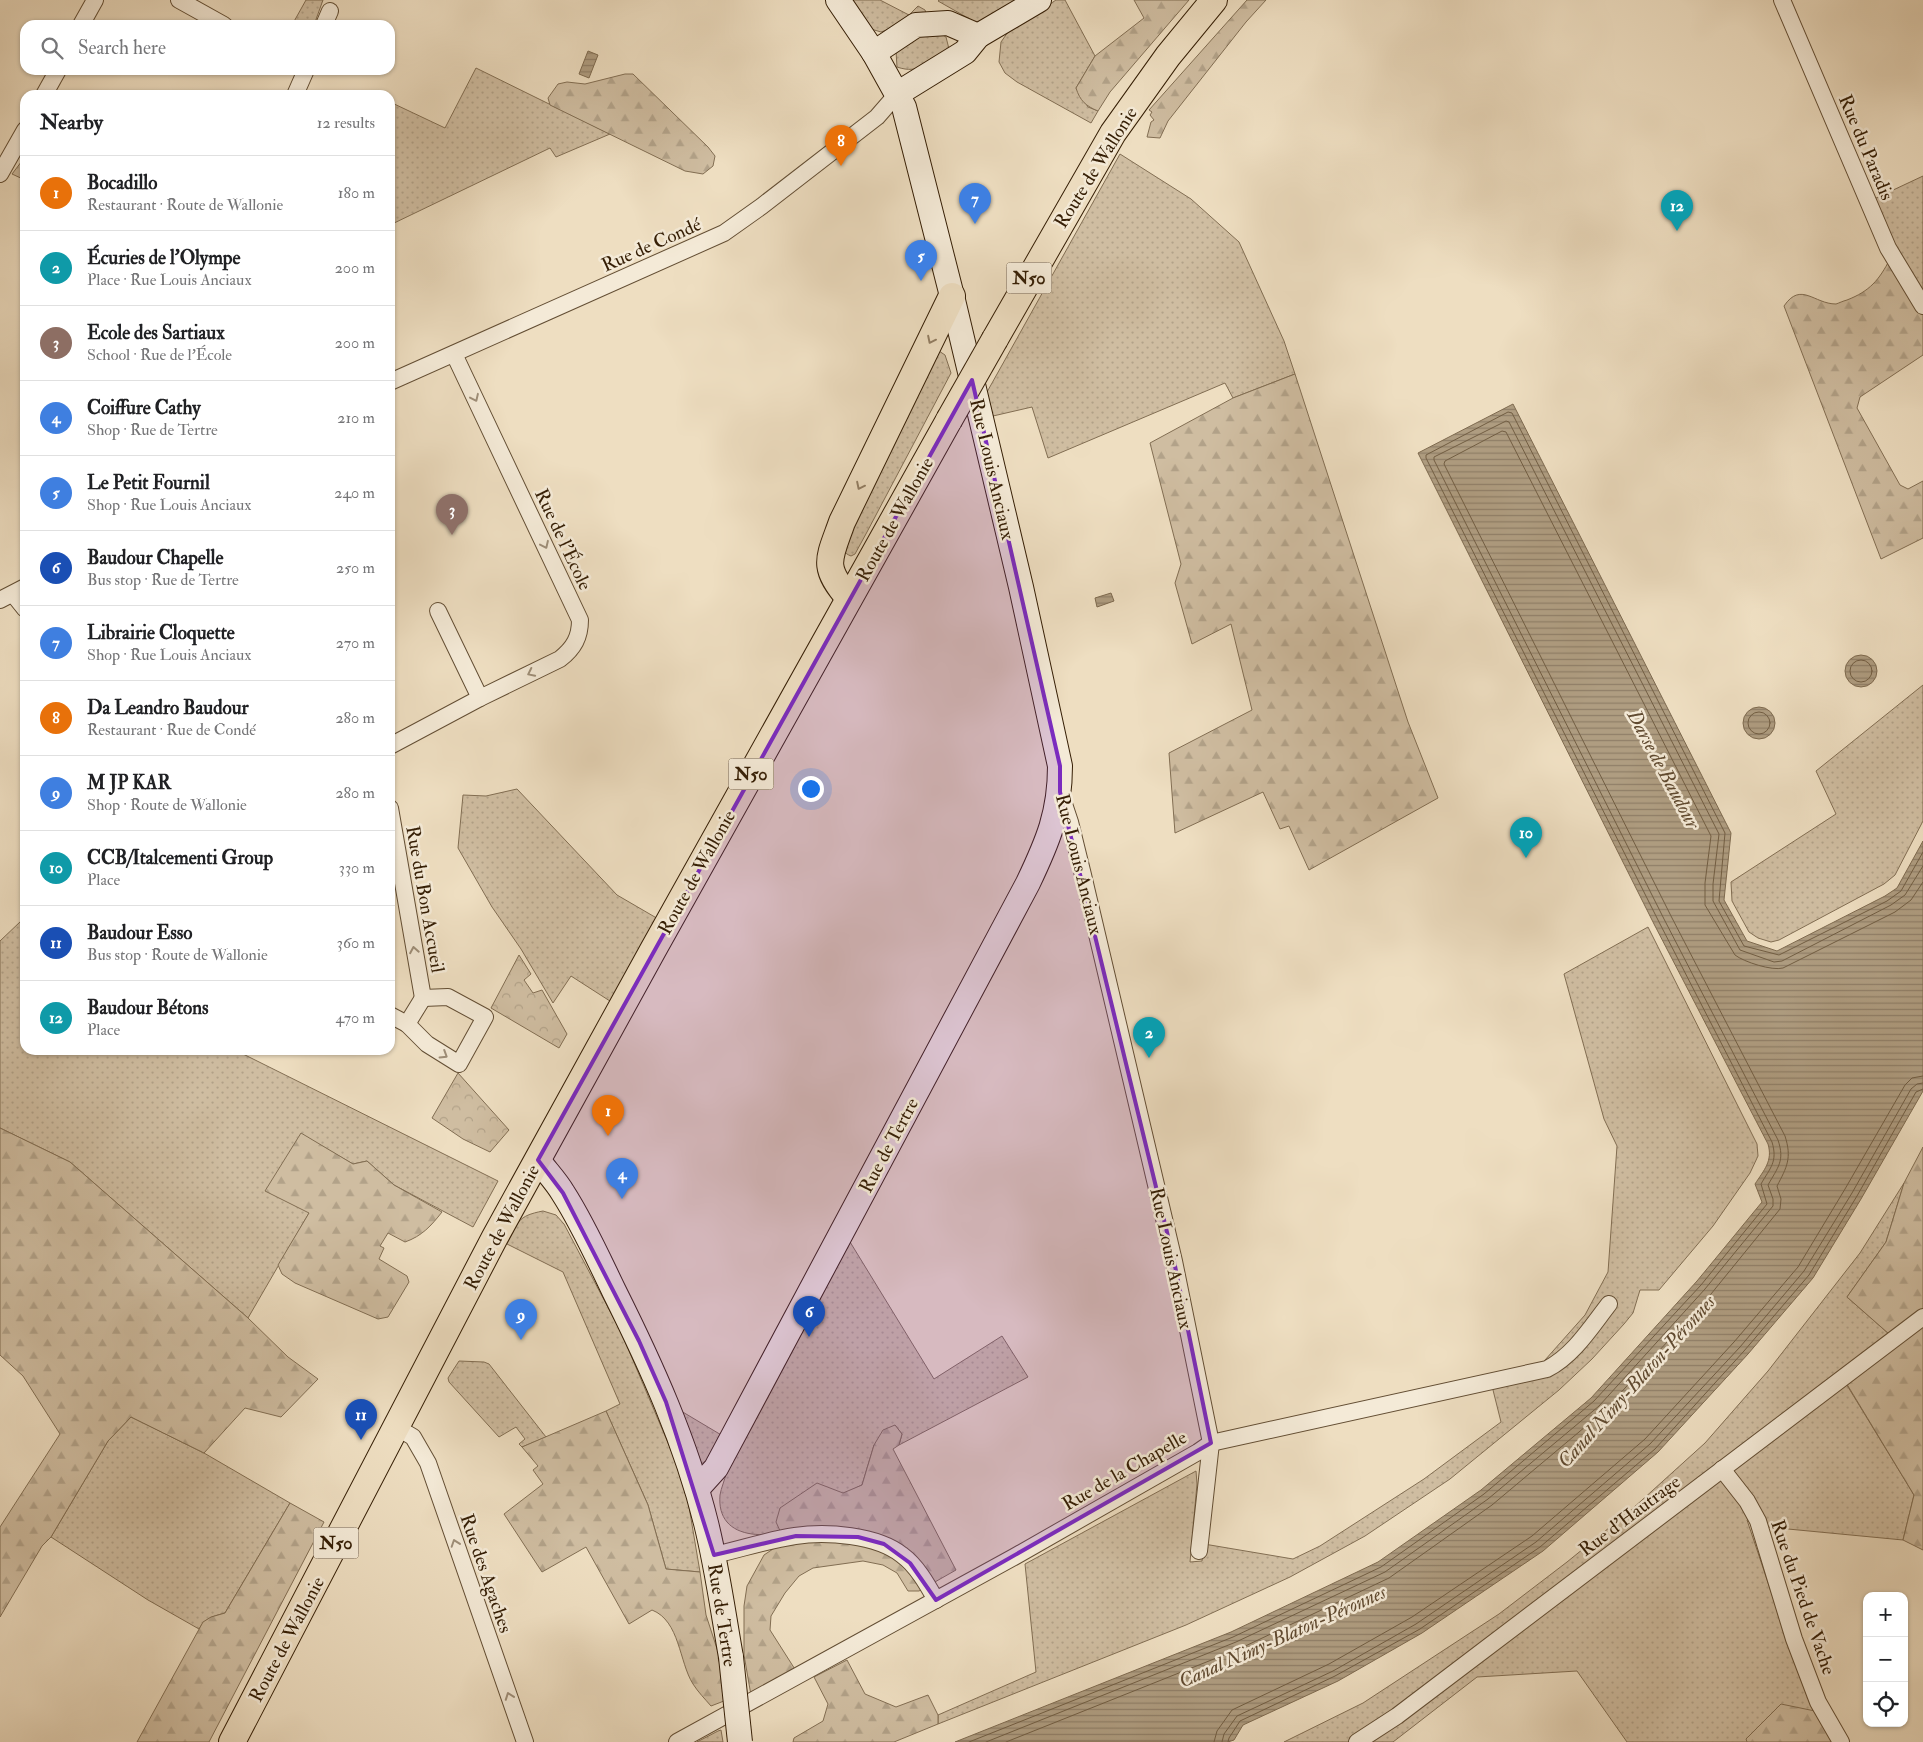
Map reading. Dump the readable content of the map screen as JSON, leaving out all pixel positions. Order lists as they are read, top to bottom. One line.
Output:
{"streets":{"main road":["Route de Wallonie","N50"],"street":["Rue du Paradis","Rue de Condé","Rue Louis Anciaux","Rue de l'École","Rue du Bon Accueil","Rue de Tertre","Rue de la Chapelle","Rue d'Hautrage","Rue des Agaches","Rue du Pied de Vache"]},"crossings":[["Route de Wallonie","Rue de Tertre"],["Route de Wallonie","Rue des Agaches"],["Rue de Condé","Rue Louis Anciaux"],["Rue de Condé","Rue de l'École"],["Rue Louis Anciaux","Rue de Tertre"],["Rue Louis Anciaux","Rue de la Chapelle"],["Rue d'Hautrage","Rue du Pied de Vache"]],"one_way":["Rue de l'École","Rue du Bon Accueil","Rue des Agaches"],"water":["Darse de Baudour","Canal Nimy-Blaton-Péronnes"],"page":{"search":"Search here","heading":["Nearby","12 results"],"pins":["8","7","12","5","3","10","2","1","4","6","9","11"],"list":[{"mark":"1","name":"Bocadillo","note":"Restaurant · Route de Wallonie","value":"180 m"},{"mark":"2","name":"Écuries de l'Olympe","note":"Place · Rue Louis Anciaux","value":"200 m"},{"mark":"3","name":"Ecole des Sartiaux","note":"School · Rue de l'École","value":"200 m"},{"mark":"4","name":"Coiffure Cathy","note":"Shop · Rue de Tertre","value":"210 m"},{"mark":"5","name":"Le Petit Fournil","note":"Shop · Rue Louis Anciaux","value":"240 m"},{"mark":"6","name":"Baudour Chapelle","note":"Bus stop · Rue de Tertre","value":"250 m"},{"mark":"7","name":"Librairie Cloquette","note":"Shop · Rue Louis Anciaux","value":"270 m"},{"mark":"8","name":"Da Leandro Baudour","note":"Restaurant · Rue de Condé","value":"280 m"},{"mark":"9","name":"M JP KAR","note":"Shop · Route de Wallonie","value":"280 m"},{"mark":"10","name":"CCB/Italcementi Group","note":"Place","value":"330 m"},{"mark":"11","name":"Baudour Esso","note":"Bus stop · Route de Wallonie","value":"360 m"},{"mark":"12","name":"Baudour Bétons","note":"Place","value":"470 m"}],"map_buttons":["+","−"]}}
